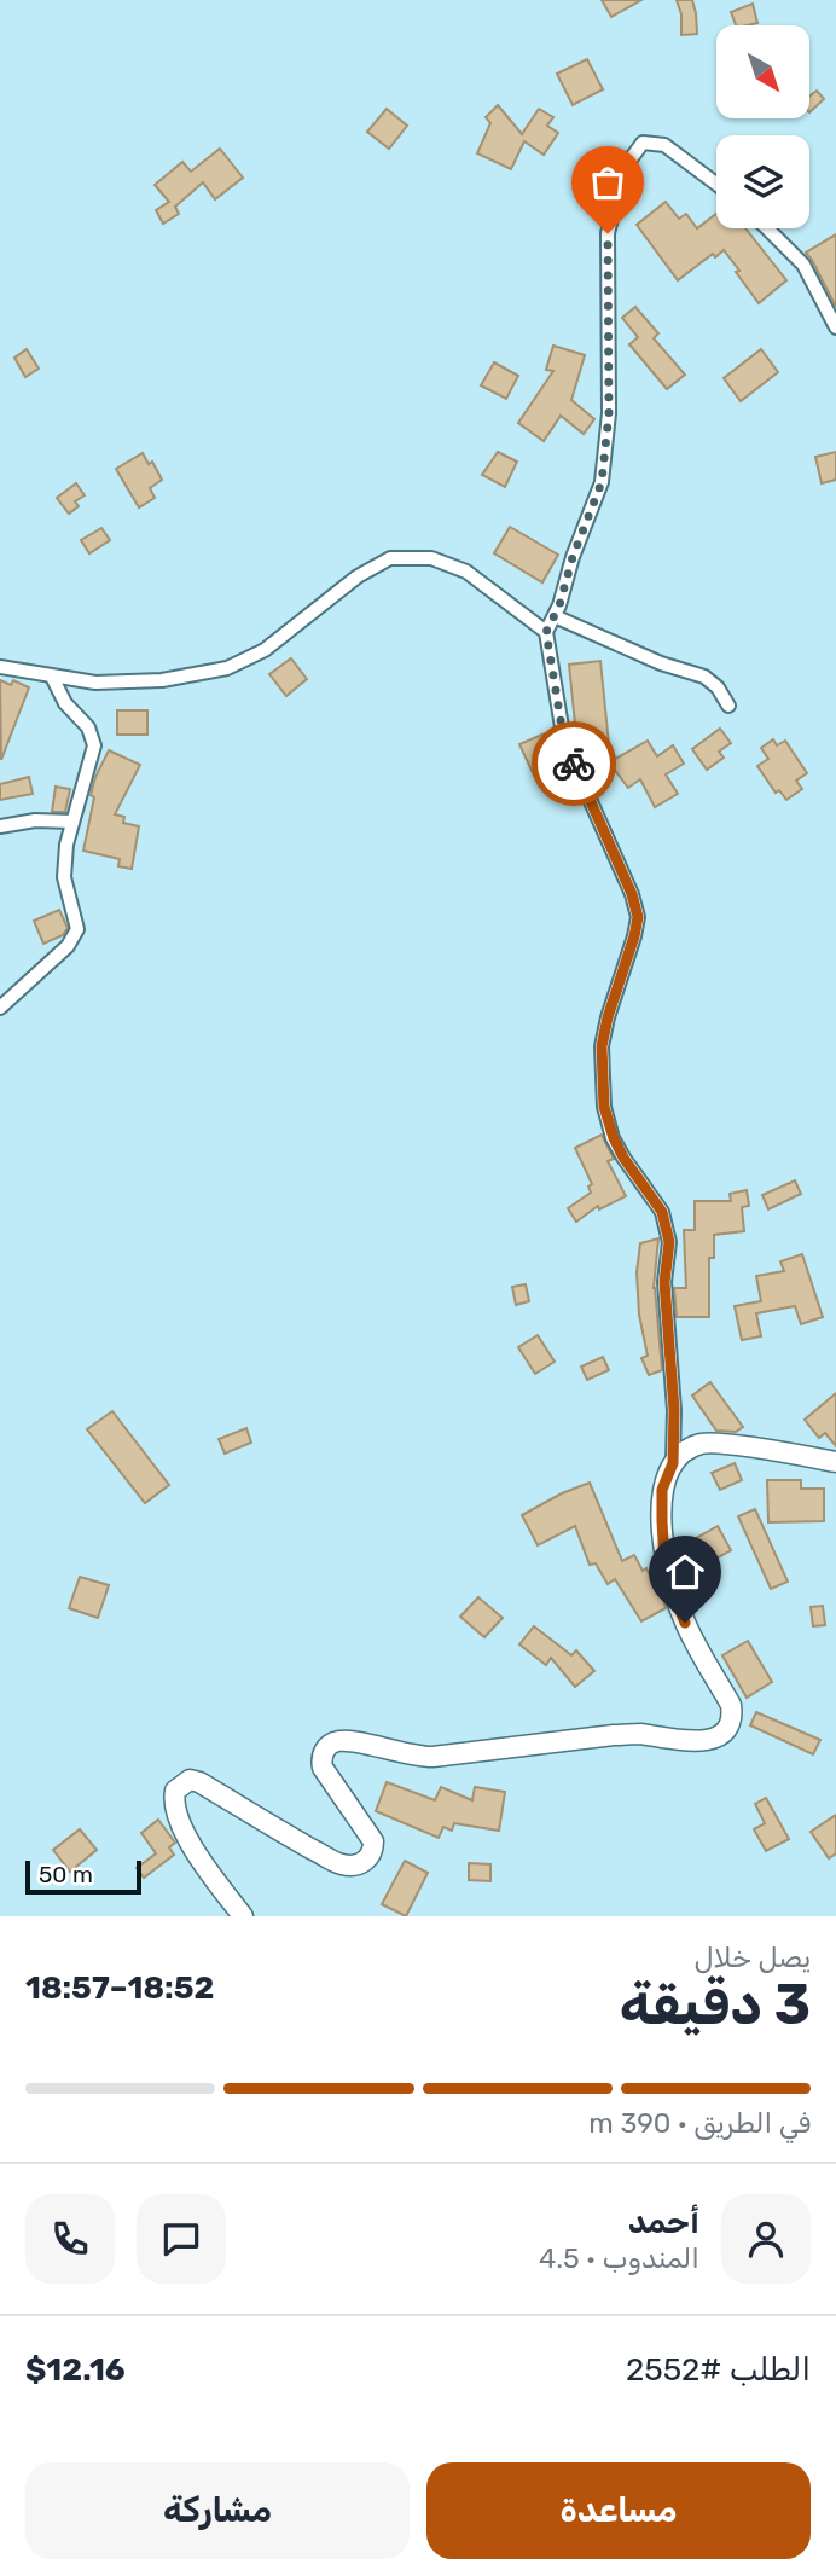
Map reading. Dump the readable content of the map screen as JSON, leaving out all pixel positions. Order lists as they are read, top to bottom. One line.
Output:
{"scale_bar":"50 m","north":"bottom right","page":{"scale":"50 m","heading":["3 دقيقة","يصل خلال","18:52–18:57"],"panel":["أحمد","المندوب · 4.5","الطلب #2552","$12.16"],"bar":"في الطريق · 390 m","buttons":["مساعدة","مشاركة"]}}
